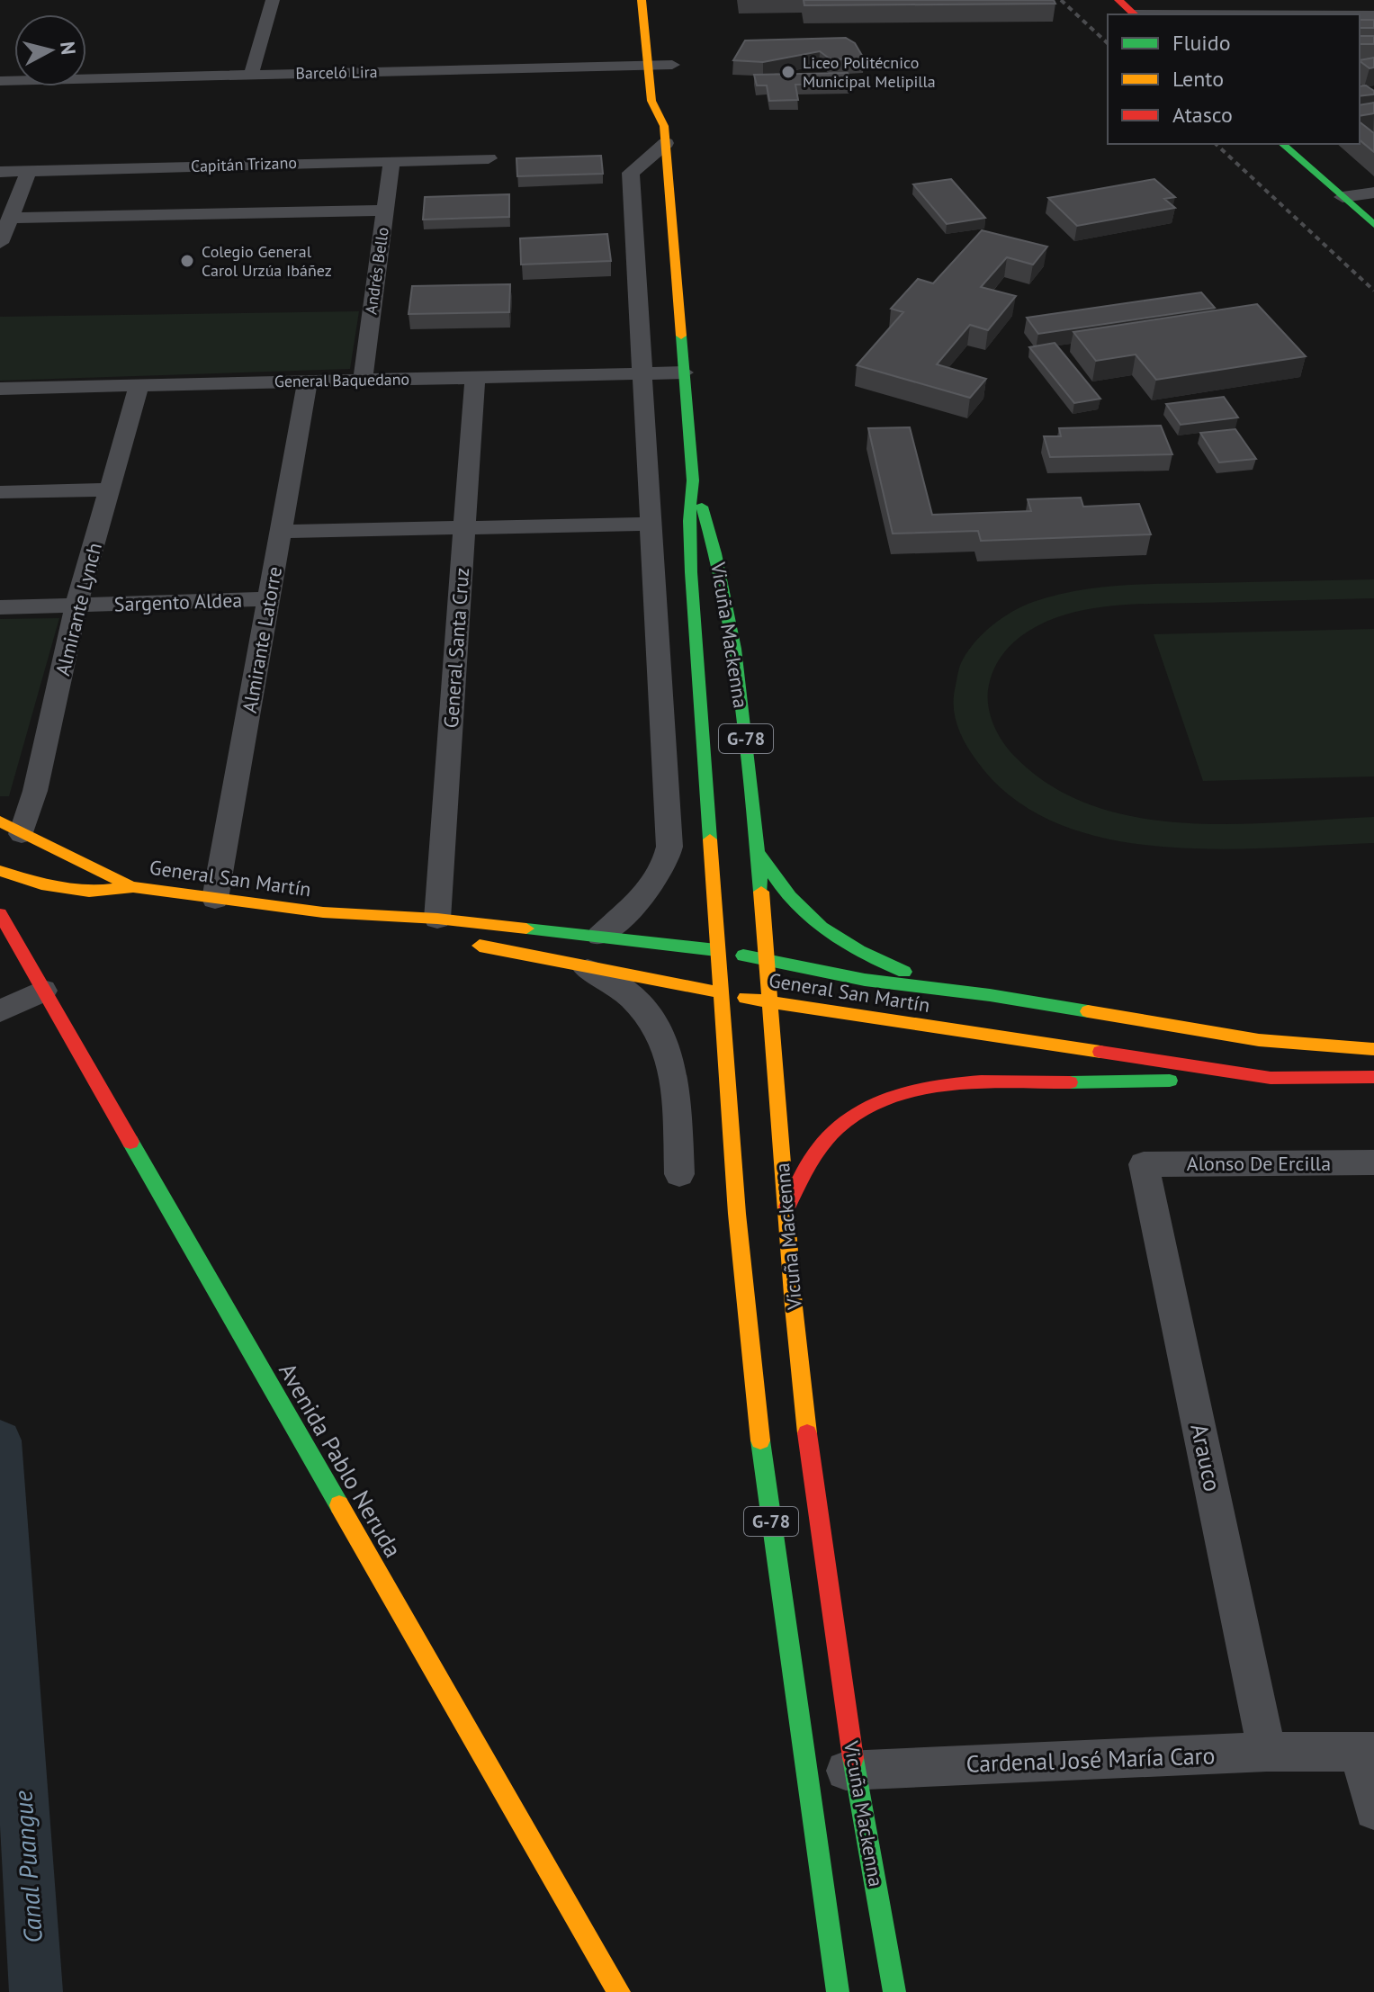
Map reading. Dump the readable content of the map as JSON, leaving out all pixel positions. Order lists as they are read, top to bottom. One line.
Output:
{"streets":{"main road":["Vicuña Mackenna","G-78","General San Martín","Avenida Pablo Neruda"],"street":["Barceló Lira","Capitán Trizano","Andrés Bello","General Baquedano","Sargento Aldea","Almirante Lynch","Almirante Latorre","General Santa Cruz","Alonso De Ercilla","Arauco","Cardenal José María Caro"]},"crossings":[["Barceló Lira","Vicuña Mackenna"],["Capitán Trizano","Andrés Bello"],["Andrés Bello","General Baquedano"],["General Baquedano","Almirante Lynch"],["General Baquedano","Vicuña Mackenna"],["General Baquedano","Almirante Latorre"],["General Baquedano","General Santa Cruz"],["Sargento Aldea","Almirante Lynch"],["Sargento Aldea","Almirante Latorre"],["Almirante Lynch","General San Martín"],["Vicuña Mackenna","General San Martín"],["Vicuña Mackenna","Cardenal José María Caro"],["Almirante Latorre","General San Martín"],["General Santa Cruz","General San Martín"],["Alonso De Ercilla","Arauco"],["Arauco","Cardenal José María Caro"]],"water":["Canal Puangue"],"places":["Liceo Politécnico Municipal Melipilla","Colegio General Carol Urzúa Ibáñez"],"legend":["Fluido","Lento","Atasco"],"north":"right"}
